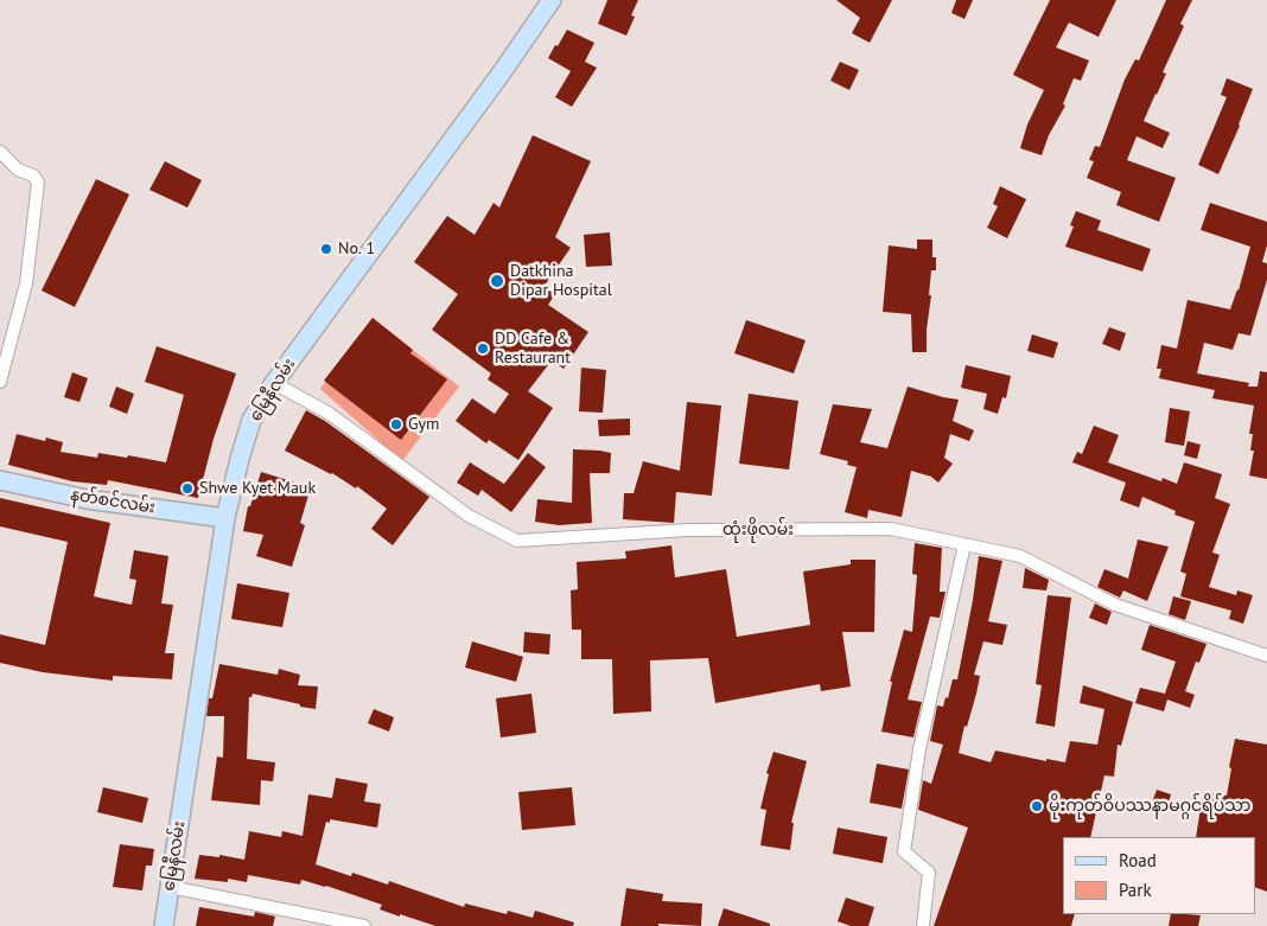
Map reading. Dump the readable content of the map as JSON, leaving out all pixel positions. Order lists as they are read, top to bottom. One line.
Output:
{"streets":{"main road":["မြေနီလမ်း","နတ်စင်လမ်း"],"street":["ထုံးဖိုလမ်း"]},"crossings":[["မြေနီလမ်း","နတ်စင်လမ်း"],["မြေနီလမ်း","ထုံးဖိုလမ်း"]],"places":["No. 1","Datkhina Dipar Hospital","DD Cafe & Restaurant","Gym","Shwe Kyet Mauk","မိုးကုတ်ဝိပဿနာမဂ္ဂင်ရိပ်သာ"],"legend":["Road","Park"]}
